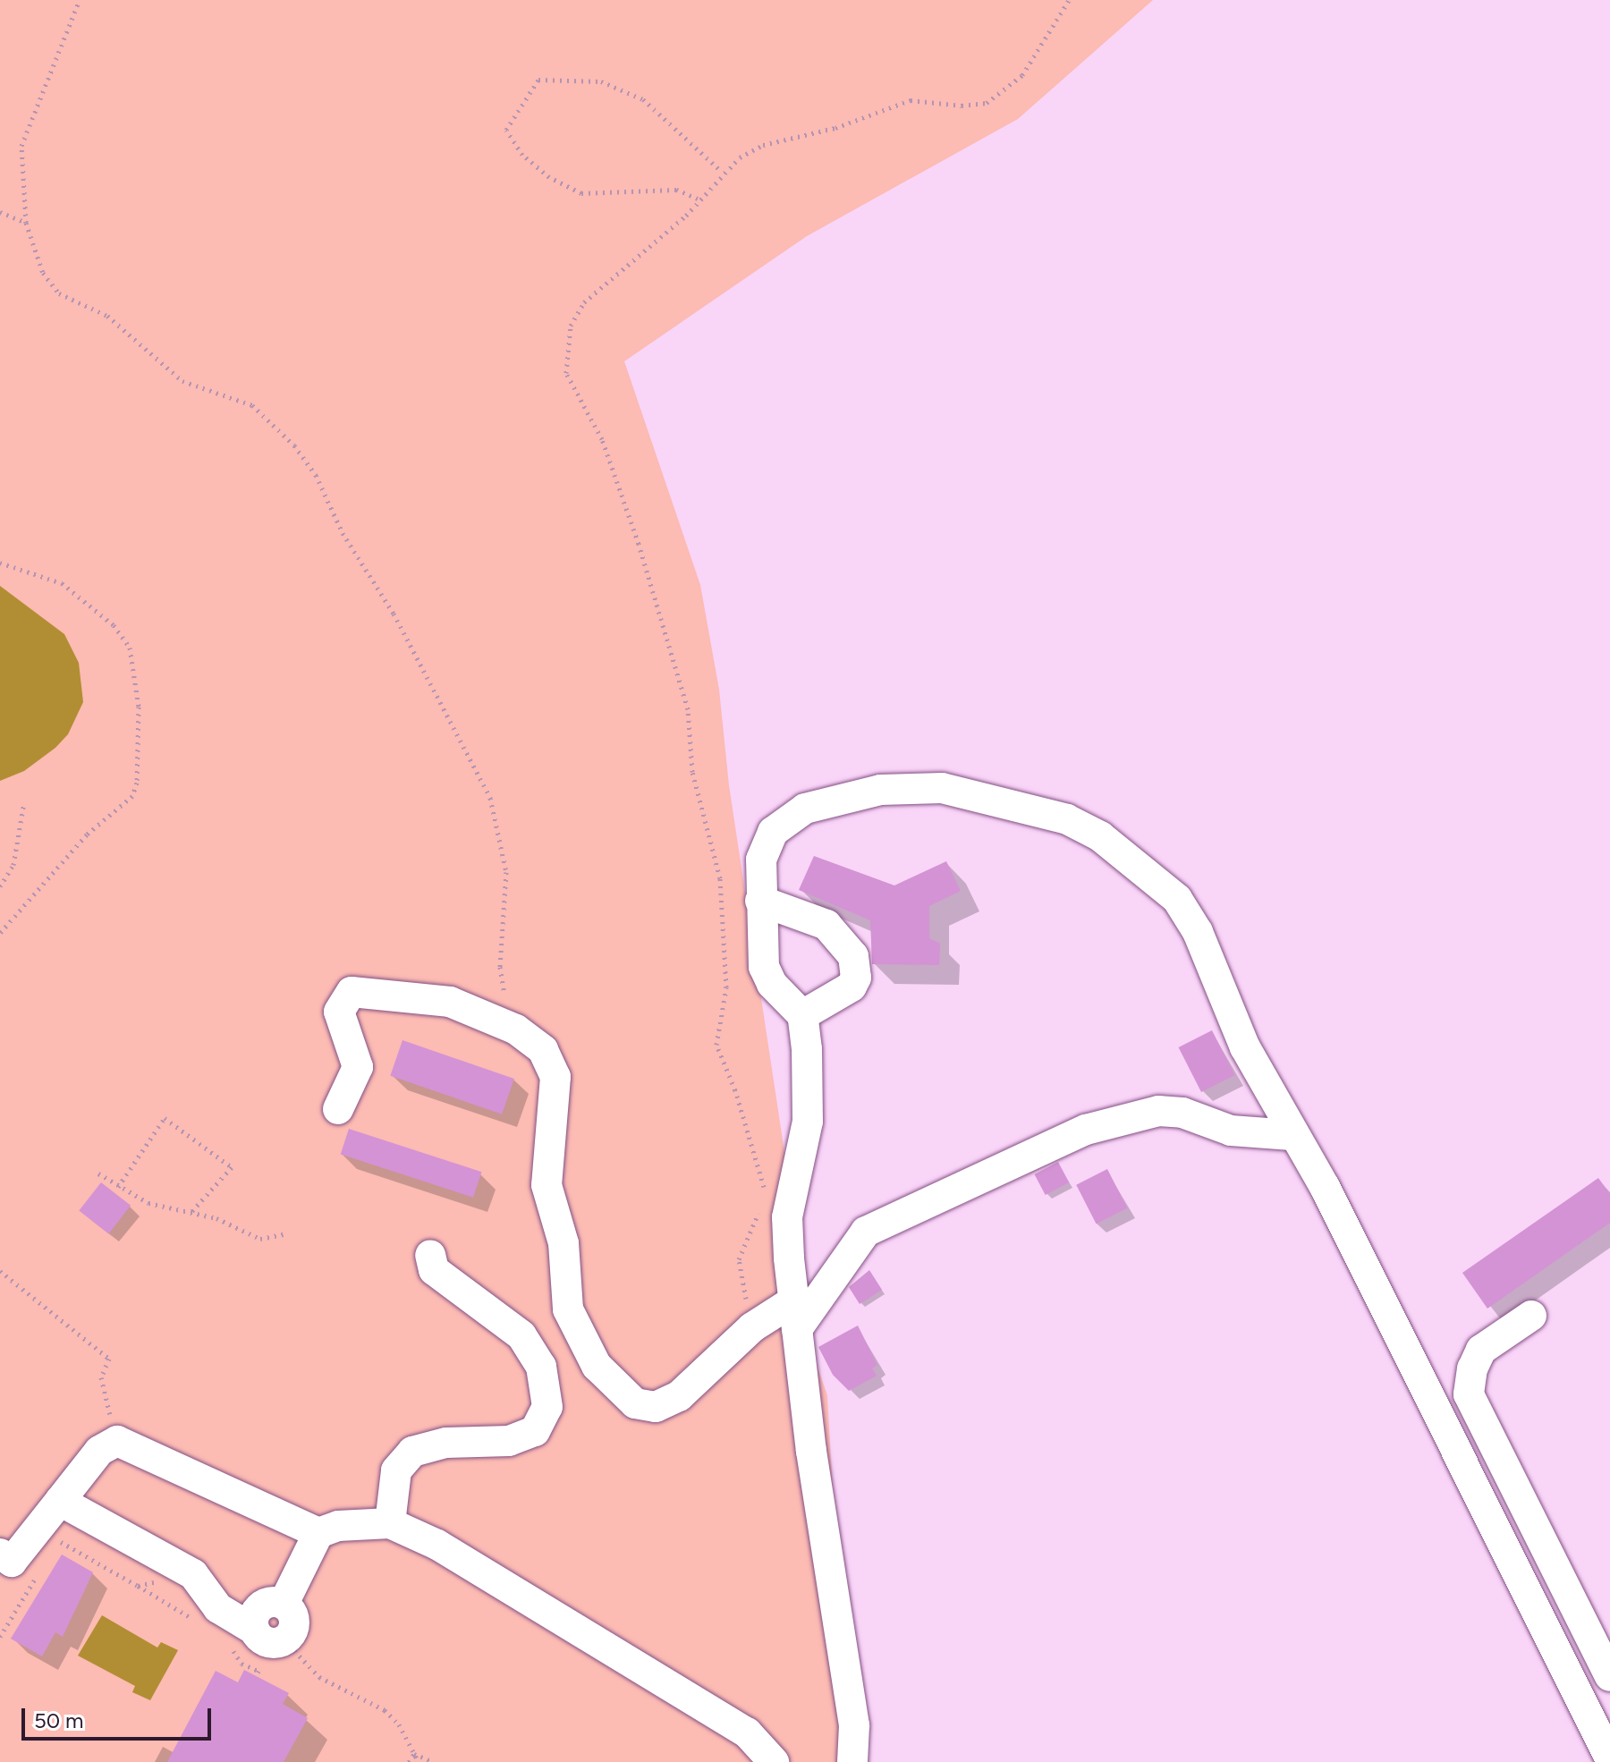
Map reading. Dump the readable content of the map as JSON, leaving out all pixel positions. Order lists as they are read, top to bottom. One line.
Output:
{"scale_bar":"50 m"}
